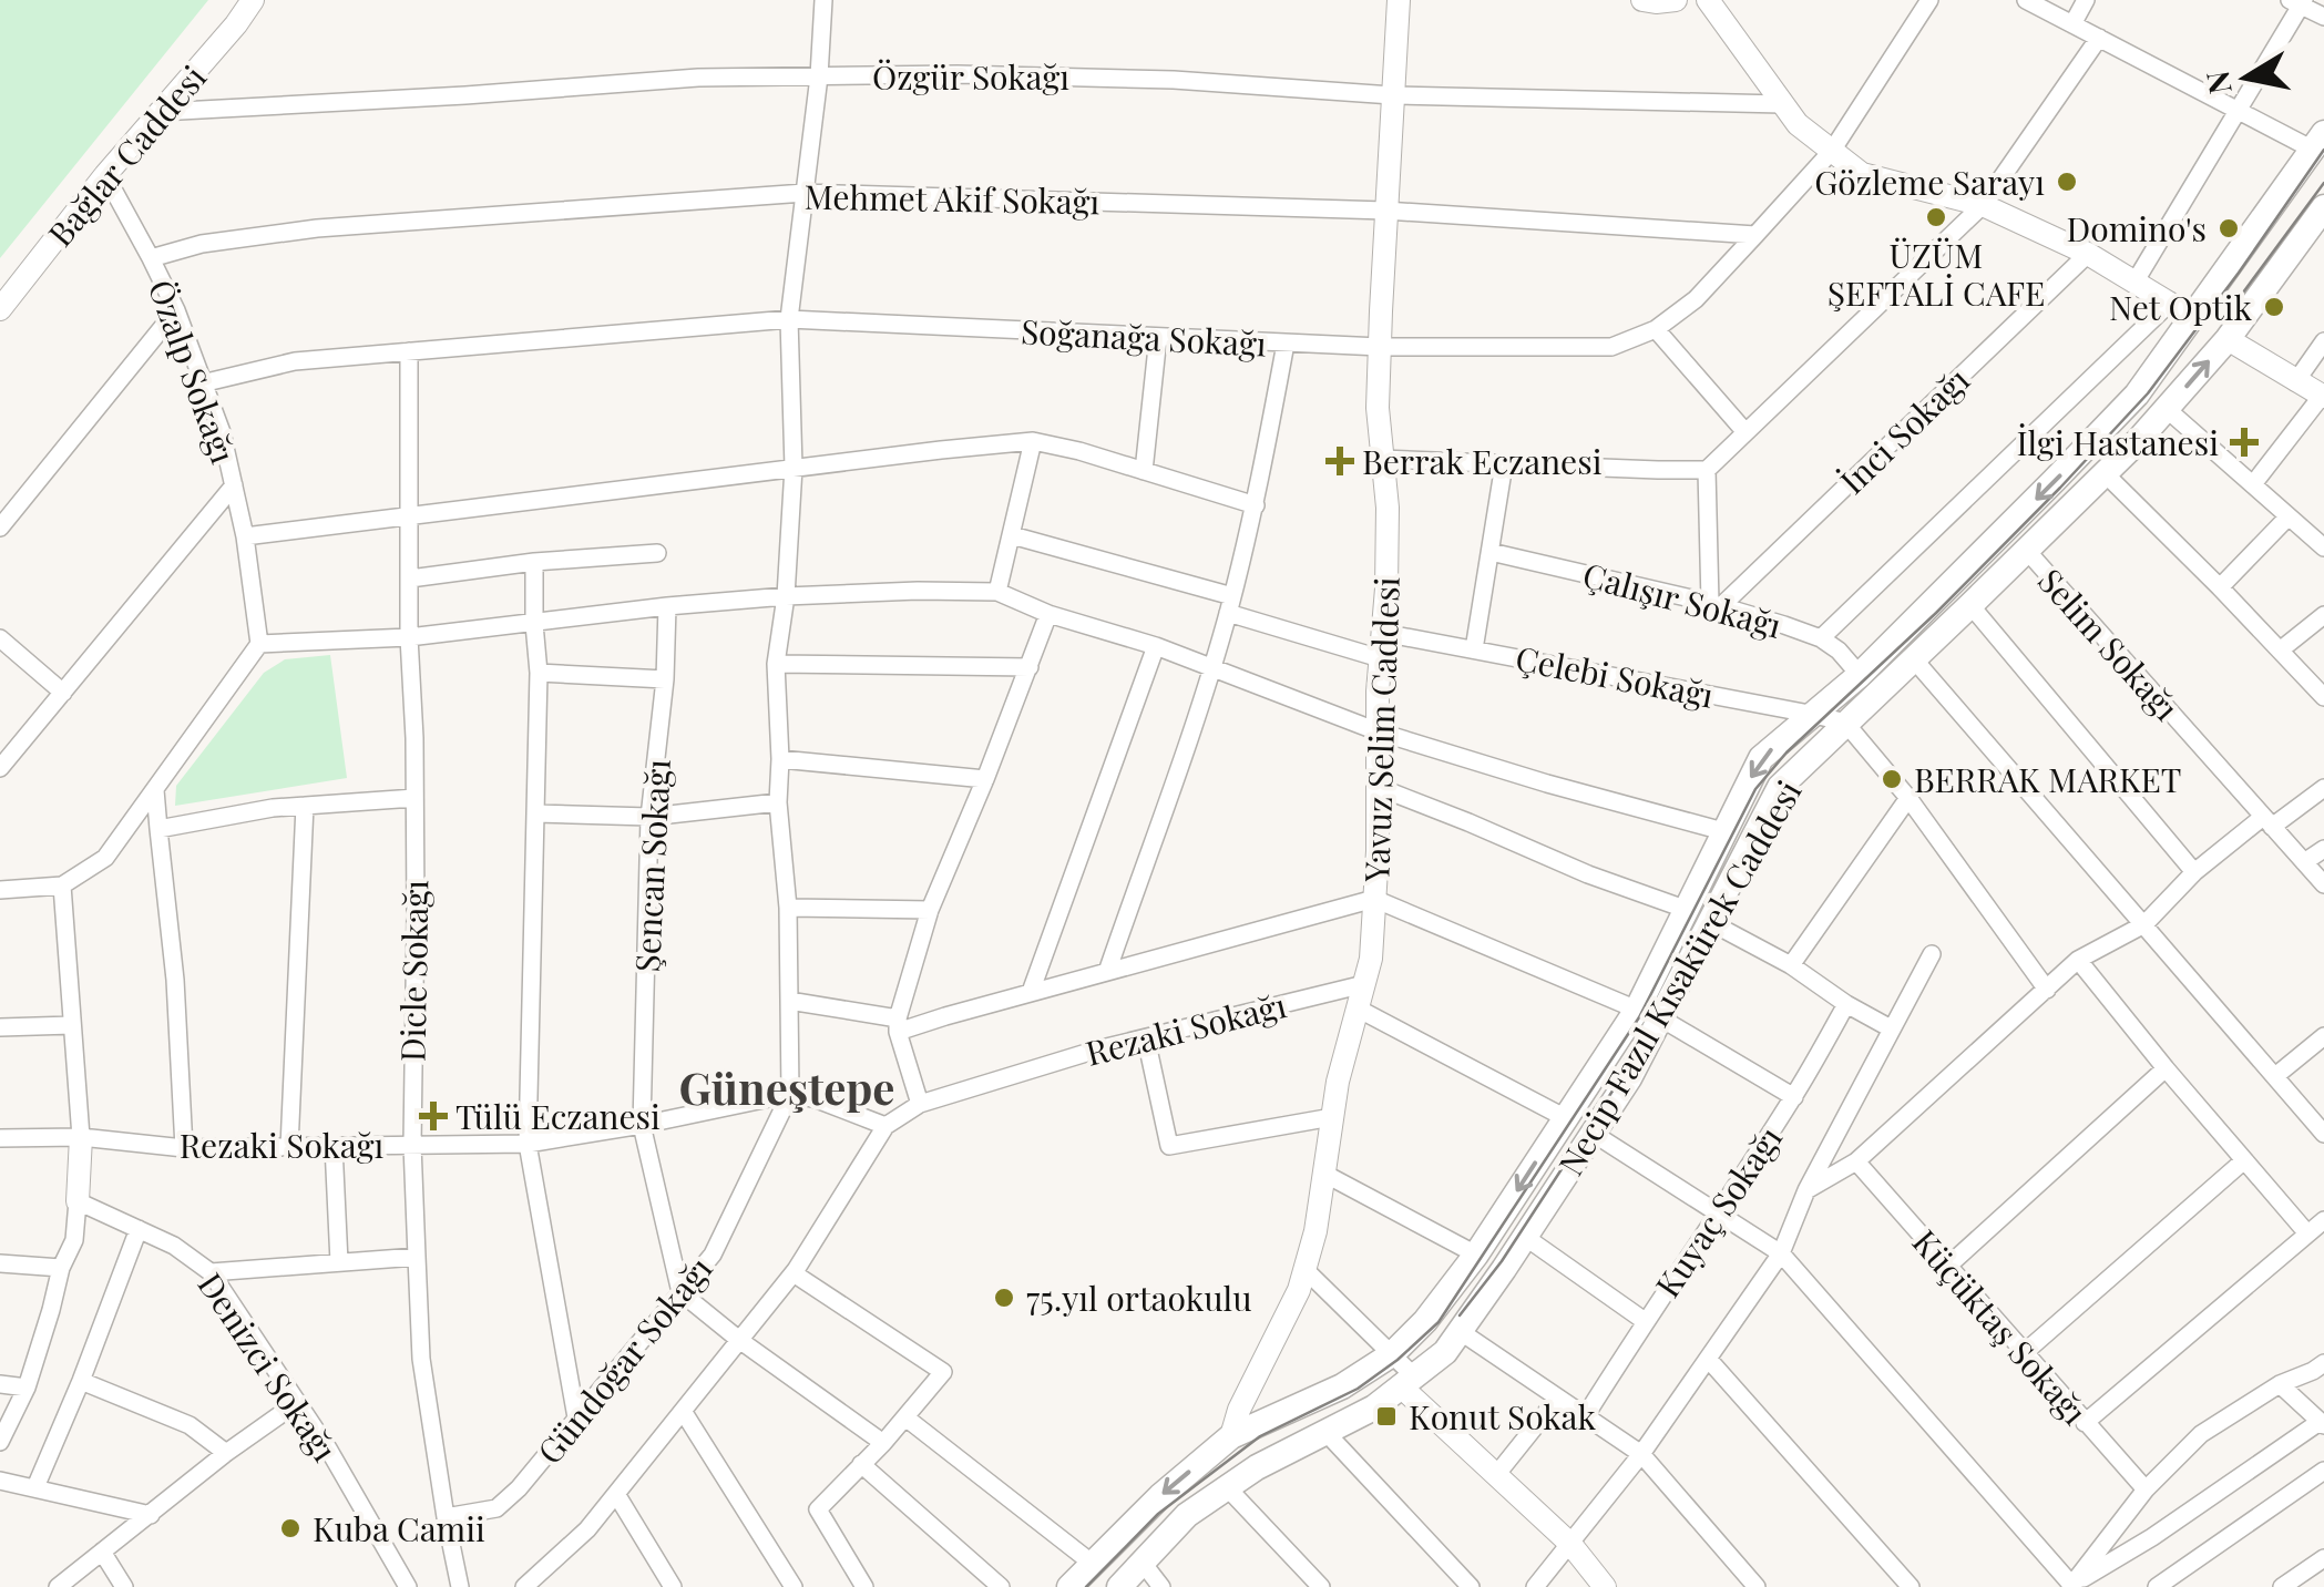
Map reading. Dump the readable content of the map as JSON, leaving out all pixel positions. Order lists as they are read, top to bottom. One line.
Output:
{"streets":{"main road":["Necip Fazıl Kısakürek Caddesi"],"street":["Özgür Sokağı","Bağlar Caddesi","Mehmet Akif Sokağı","Soğanağa Sokağı","Özalp Sokağı","İnci Sokağı","Çalışır Sokağı","Selim Sokağı","Çelebi Sokağı","Yavuz Selim Caddesi","Şencan Sokağı","Dicle Sokağı","Rezaki Sokağı","Kuyaç Sokağı","Küçüktaş Sokağı","Gündoğar Sokağı","Denizci Sokağı"]},"crossings":[["Özgür Sokağı","Bağlar Caddesi"],["Özgür Sokağı","Yavuz Selim Caddesi"],["Bağlar Caddesi","Özalp Sokağı"],["Mehmet Akif Sokağı","Soğanağa Sokağı"],["Mehmet Akif Sokağı","Özalp Sokağı"],["Mehmet Akif Sokağı","Yavuz Selim Caddesi"],["Soğanağa Sokağı","Özalp Sokağı"],["Soğanağa Sokağı","Yavuz Selim Caddesi"],["Soğanağa Sokağı","Dicle Sokağı"],["İnci Sokağı","Çalışır Sokağı"],["Çalışır Sokağı","Necip Fazıl Kısakürek Caddesi"],["Selim Sokağı","Necip Fazıl Kısakürek Caddesi"],["Çelebi Sokağı","Yavuz Selim Caddesi"],["Çelebi Sokağı","Necip Fazıl Kısakürek Caddesi"],["Yavuz Selim Caddesi","Necip Fazıl Kısakürek Caddesi"],["Yavuz Selim Caddesi","Rezaki Sokağı"],["Şencan Sokağı","Rezaki Sokağı"],["Şencan Sokağı","Gündoğar Sokağı"],["Dicle Sokağı","Rezaki Sokağı"],["Dicle Sokağı","Gündoğar Sokağı"],["Rezaki Sokağı","Gündoğar Sokağı"]],"districts":["Güneştepe"],"places":{"other":["Gözleme Sarayı","ÜZÜM ŞEFTALİ CAFE","Domino's","Net Optik","BERRAK MARKET","75.yıl ortaokulu","Kuba Camii"],"health":["İlgi Hastanesi","Berrak Eczanesi","Tülü Eczanesi"],"transit":["Konut Sokak"]},"north":"left"}
